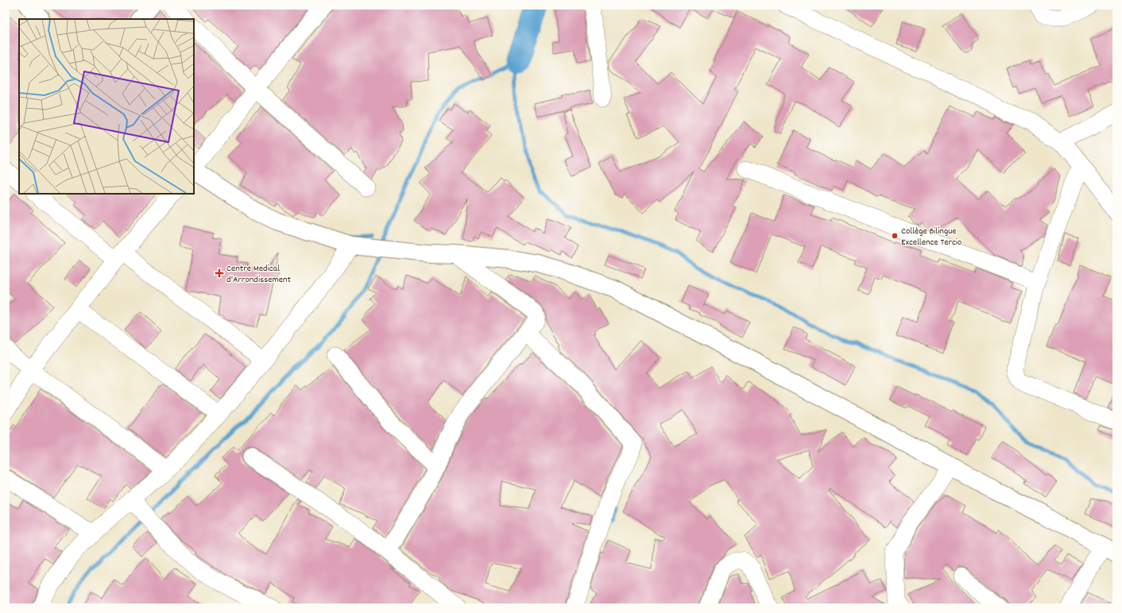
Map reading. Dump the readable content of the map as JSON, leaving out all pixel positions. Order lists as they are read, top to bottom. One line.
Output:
{"places":{"other":["Collège Bilingue Excellence Tercio"],"health":["Centre Medical d'Arrondissement"]}}
